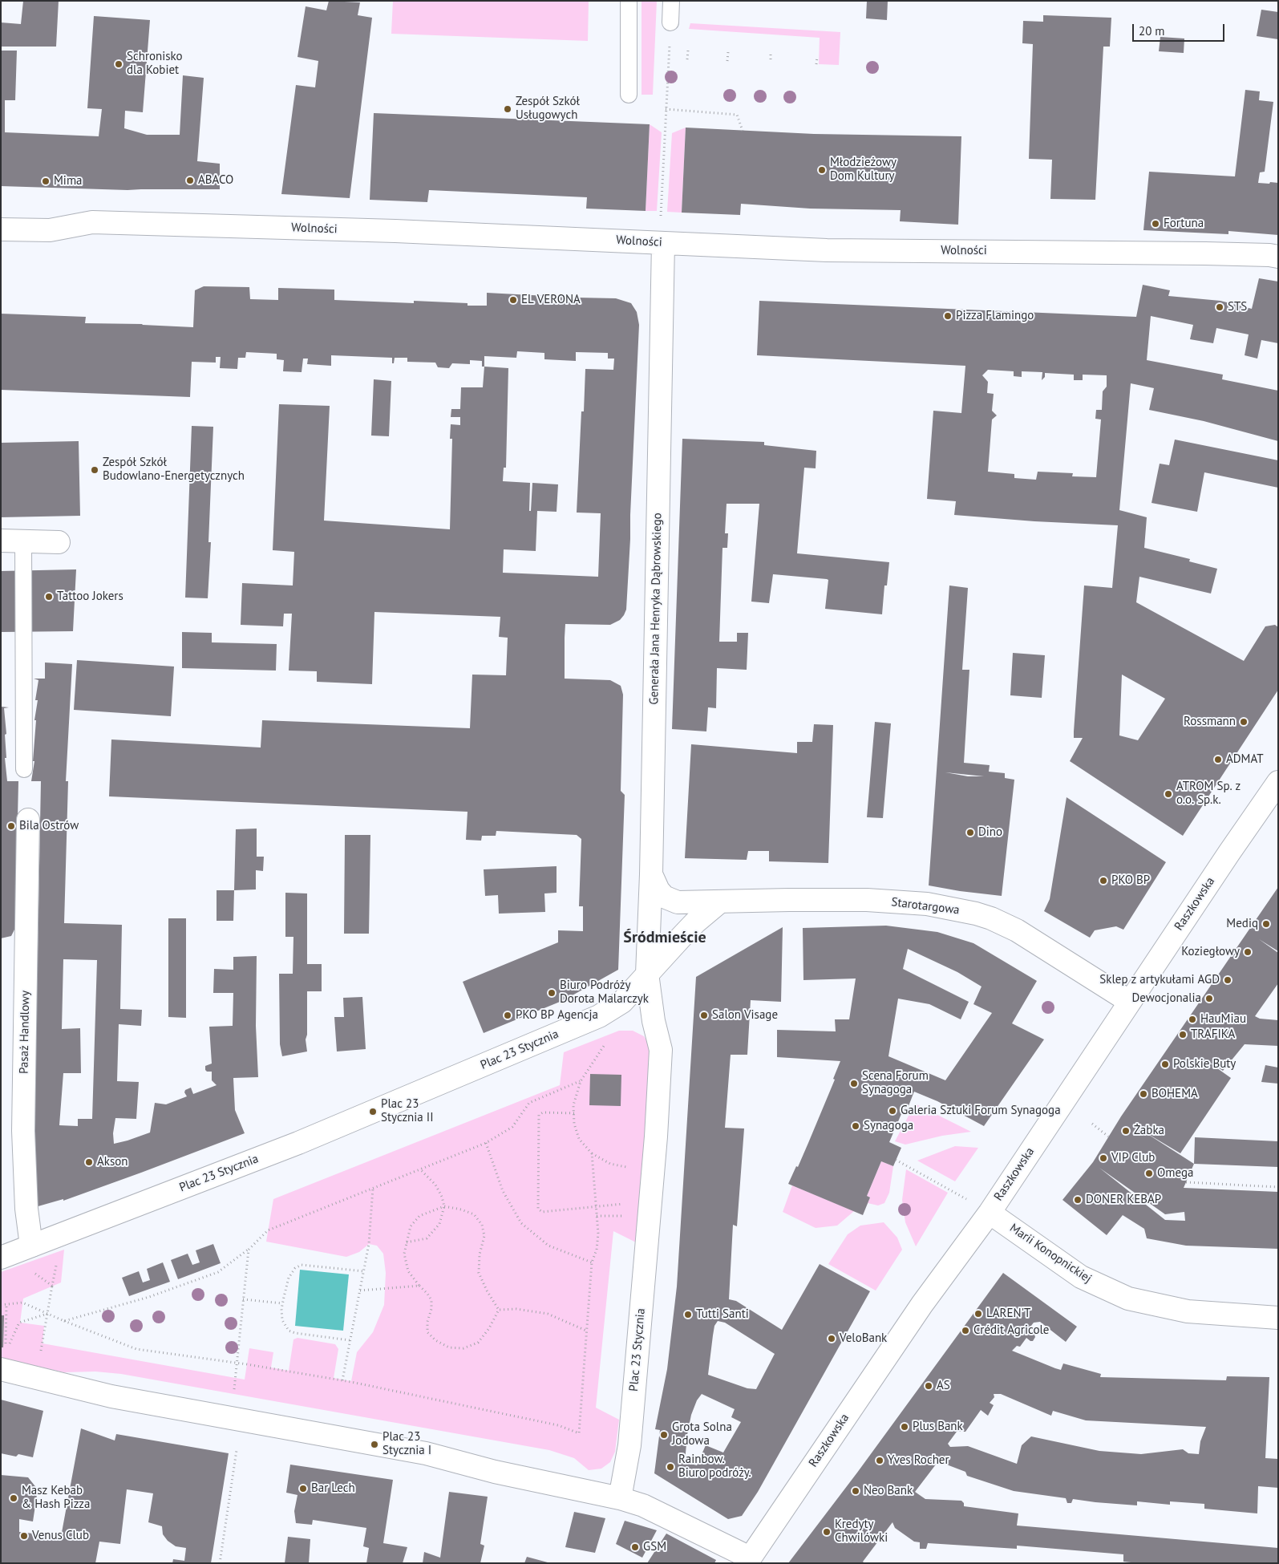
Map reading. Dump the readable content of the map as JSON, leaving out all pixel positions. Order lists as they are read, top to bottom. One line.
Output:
{"streets":{"street":["Wolności","Generała Jana Henryka Dąbrowskiego","Raszkowska","Starotargowa","Pasaż Handlowy","Plac 23 Stycznia","Marii Konopnickiej"]},"crossings":[["Wolności","Generała Jana Henryka Dąbrowskiego"],["Generała Jana Henryka Dąbrowskiego","Starotargowa"],["Generała Jana Henryka Dąbrowskiego","Plac 23 Stycznia"],["Raszkowska","Starotargowa"],["Raszkowska","Marii Konopnickiej"],["Pasaż Handlowy","Plac 23 Stycznia"]],"districts":["Śródmieście"],"places":["Schronisko dla Kobiet","Zespół Szkół Usługowych","Młodzieżowy Dom Kultury","ABACO","Mima","Fortuna","EL VERONA","STS","Pizza Flamingo","Zespół Szkół Budowlano-Energetycznych","Tattoo Jokers","Rossmann","ADMAT","ATROM Sp. z o.o. Sp.k.","Bila Ostrów","Dino","PKO BP","Mediq","Koziegłowy","Sklep z artykułami AGD","Biuro Podróży Dorota Malarczyk","Dewocjonalia","PKO BP Agencja","Salon Visage","HauMiau","TRAFIKA","Polskie Buty","Scena Forum Synagoga","BOHEMA","Galeria Sztuki Forum Synagoga","Plac 23 Stycznia II","Synagoga","Żabka","VIP Club","Akson","Omega","DONER KEBAP","LAREN'T","Tutti Santi","Crédit Agricole","VeloBank","AS","Plus Bank","Grota Solna Jodowa","Plac 23 Stycznia I","Yves Rocher","Rainbow. Biuro podróży.","Bar Lech","Neo Bank","Masz Kebab & Hash Pizza","Kredyty Chwilówki","Venus Club","GSM"],"scale_bar":"20 m"}
